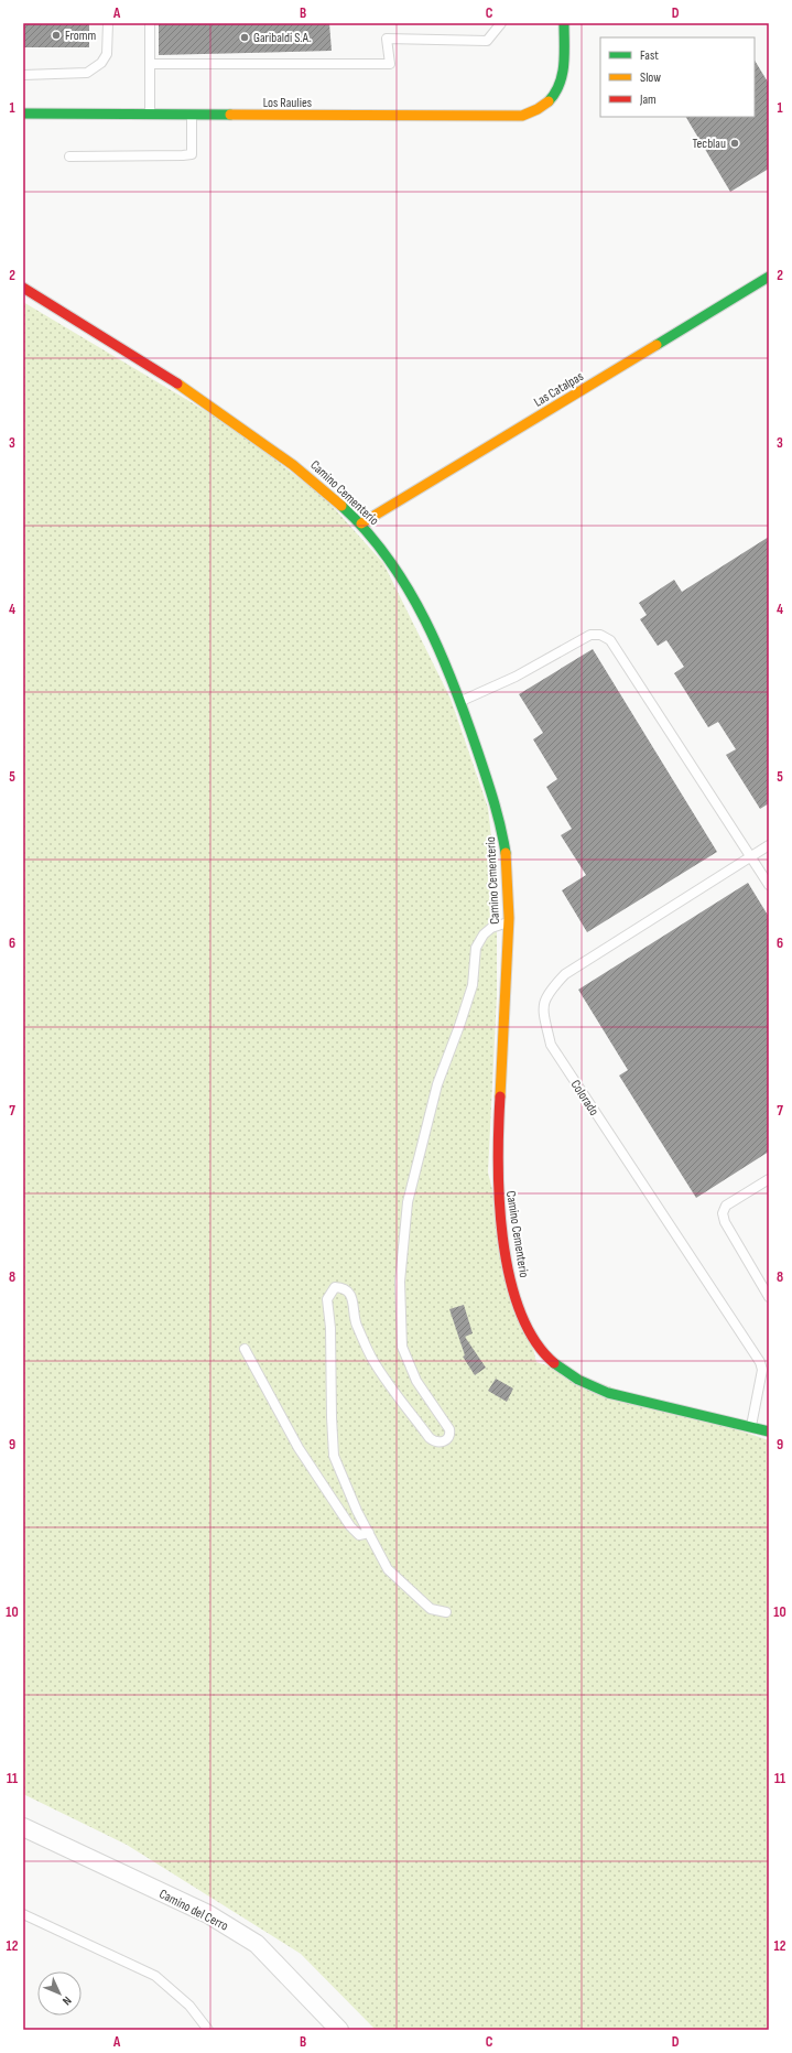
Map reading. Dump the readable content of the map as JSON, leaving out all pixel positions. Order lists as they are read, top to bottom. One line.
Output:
{"streets":{"street":["Los Raulies","Las Catalpas","Camino Cementerio","Camino del Cerro"],"lane":["Colorado"]},"crossings":[["Las Catalpas","Camino Cementerio"],["Camino Cementerio","Colorado"]],"places":["Fromm","Garibaldi S.A.","Tecblau"],"legend":["Fast","Slow","Jam"],"north":"bottom right","grid":{"columns":["A","B","C","D"],"rows":["1","2","3","4","5","6","7","8","9","10","11","12"]}}
